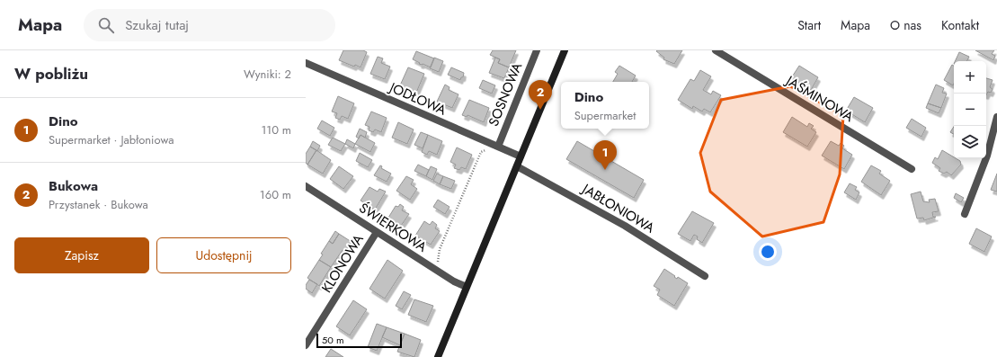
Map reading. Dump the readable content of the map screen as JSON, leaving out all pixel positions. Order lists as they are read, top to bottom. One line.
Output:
{"streets":{"street":["SOSNOWA","JODŁOWA","JAŚMINOWA","JABŁONIOWA","ŚWIERKOWA","KLONOWA"]},"crossings":[["SOSNOWA","JODŁOWA"],["ŚWIERKOWA","KLONOWA"]],"scale_bar":"50 m","page":{"header":"Mapa","search":"Szukaj tutaj","nav":["Start","Mapa","O nas","Kontakt"],"heading":["W pobliżu","Wyniki: 2"],"map_buttons":["+","−"],"pins":["2","1"],"popup":["Dino","Supermarket"],"list":[{"mark":"1","name":"Dino","note":"Supermarket · Jabłoniowa","value":"110 m"},{"mark":"2","name":"Bukowa","note":"Przystanek · Bukowa","value":"160 m"}],"buttons":["Zapisz","Udostępnij"],"scale":"50 m"}}
